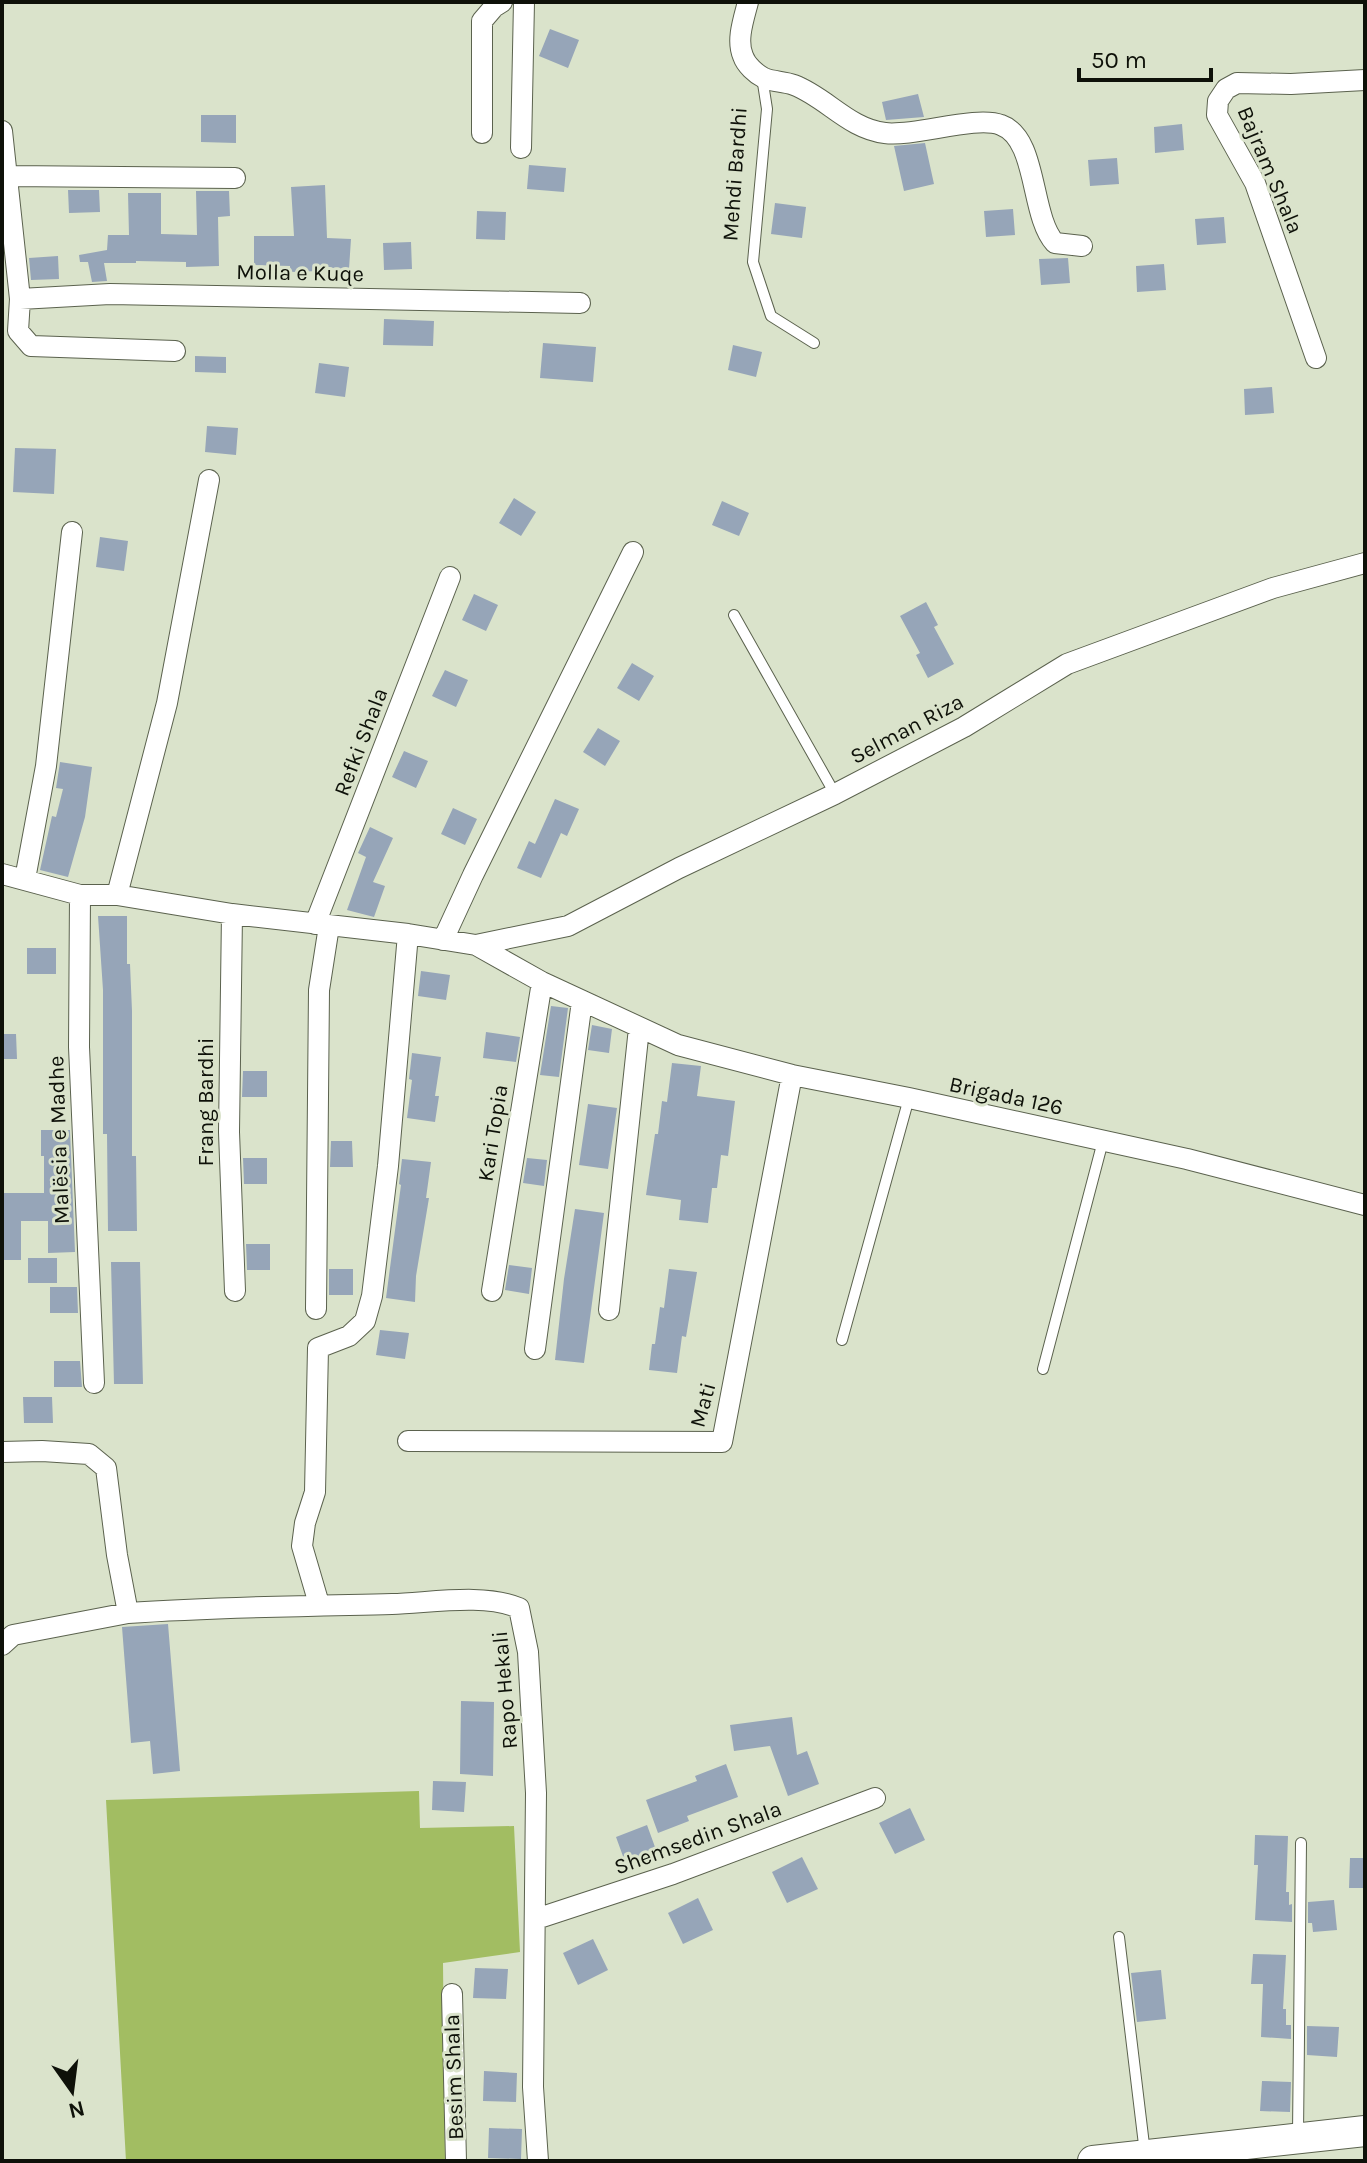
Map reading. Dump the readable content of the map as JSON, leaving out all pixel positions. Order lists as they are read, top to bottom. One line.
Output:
{"streets":{"street":["Bajram Shala","Mehdi Bardhi","Molla e Kuqe","Selman Riza","Refki Shala","Brigada 126","Frang Bardhi","Kari Topia","Malësia e Madhe","Mati","Rapo Hekali","Shemsedin Shala","Besim Shala"]},"crossings":[["Selman Riza","Brigada 126"],["Brigada 126","Kari Topia"],["Brigada 126","Mati"],["Rapo Hekali","Shemsedin Shala"]],"scale_bar":"50 m","north":"bottom"}
